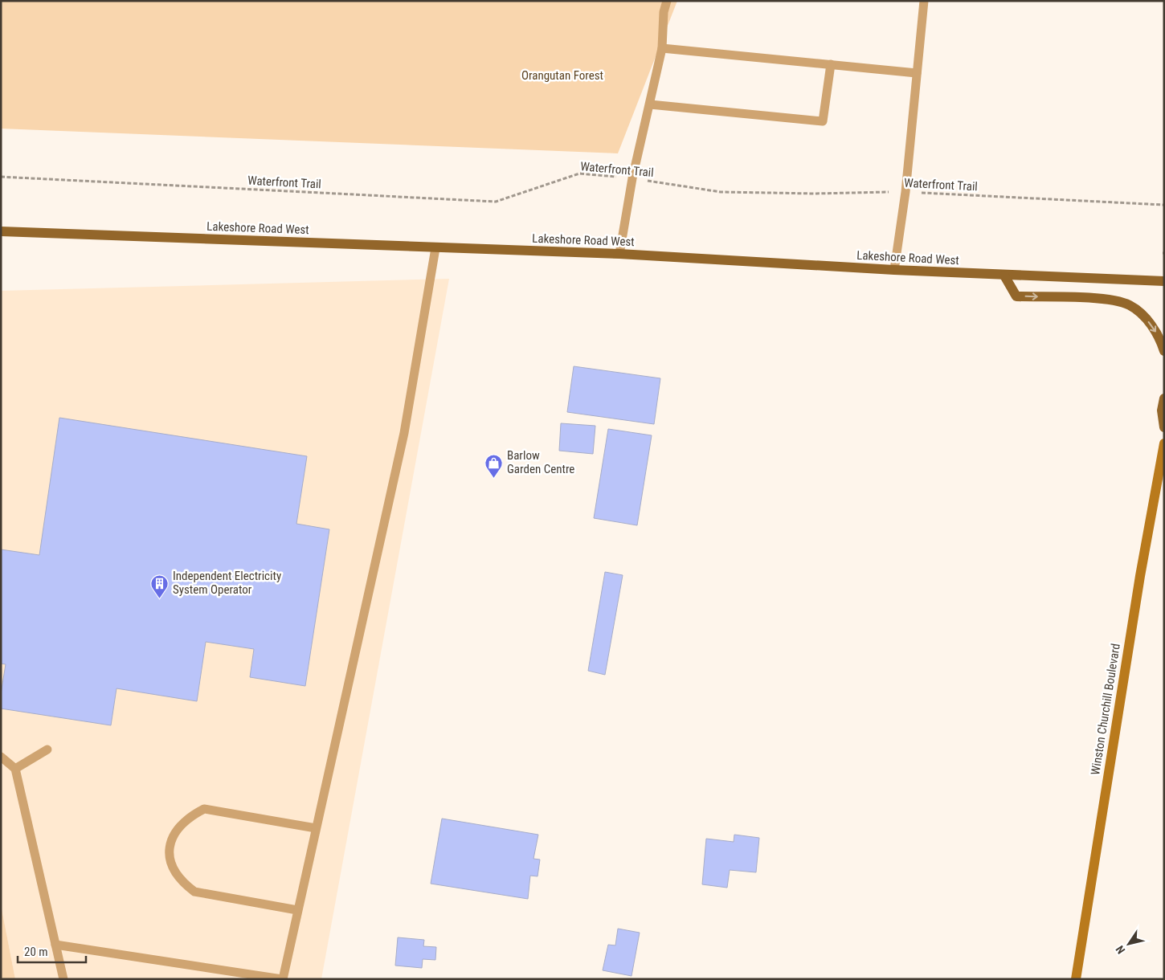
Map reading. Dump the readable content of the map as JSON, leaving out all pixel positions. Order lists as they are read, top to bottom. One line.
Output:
{"streets":{"main road":["Lakeshore Road West","Winston Churchill Boulevard"],"path":["Waterfront Trail"]},"parks":["Orangutan Forest"],"places":{"shop":["Barlow Garden Centre"],"building":["Independent Electricity System Operator"]},"scale_bar":"20 m","north":"bottom left"}
